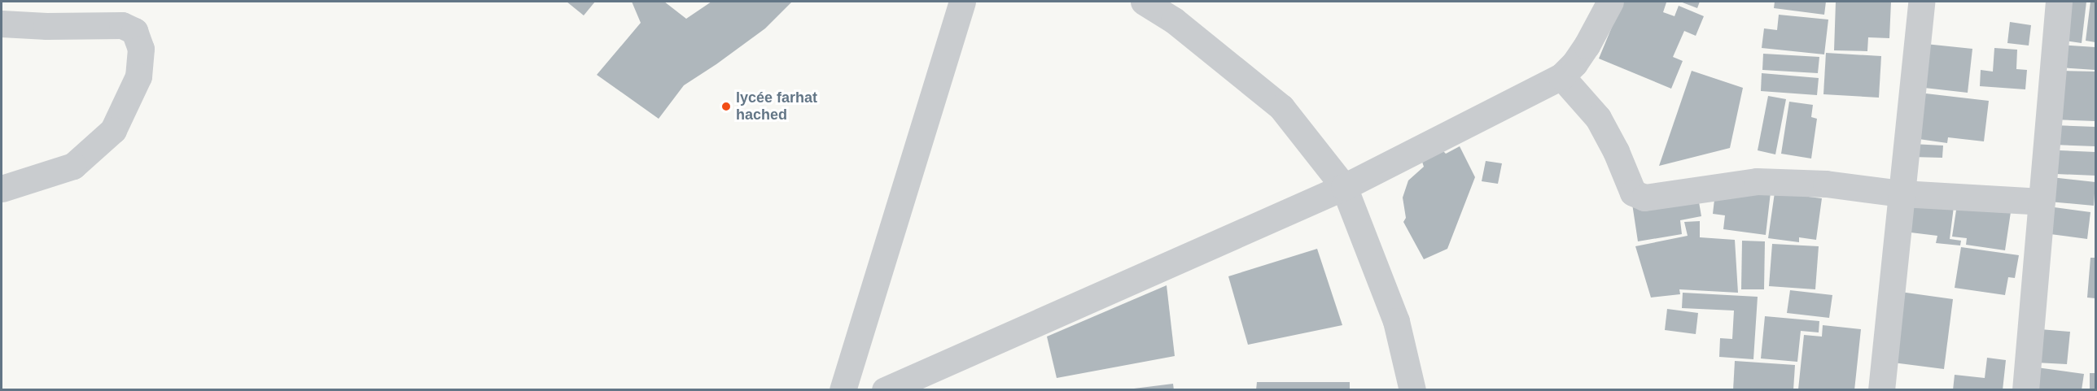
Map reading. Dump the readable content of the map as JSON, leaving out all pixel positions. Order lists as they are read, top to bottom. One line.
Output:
{"places":["lycée farhat hached"]}
